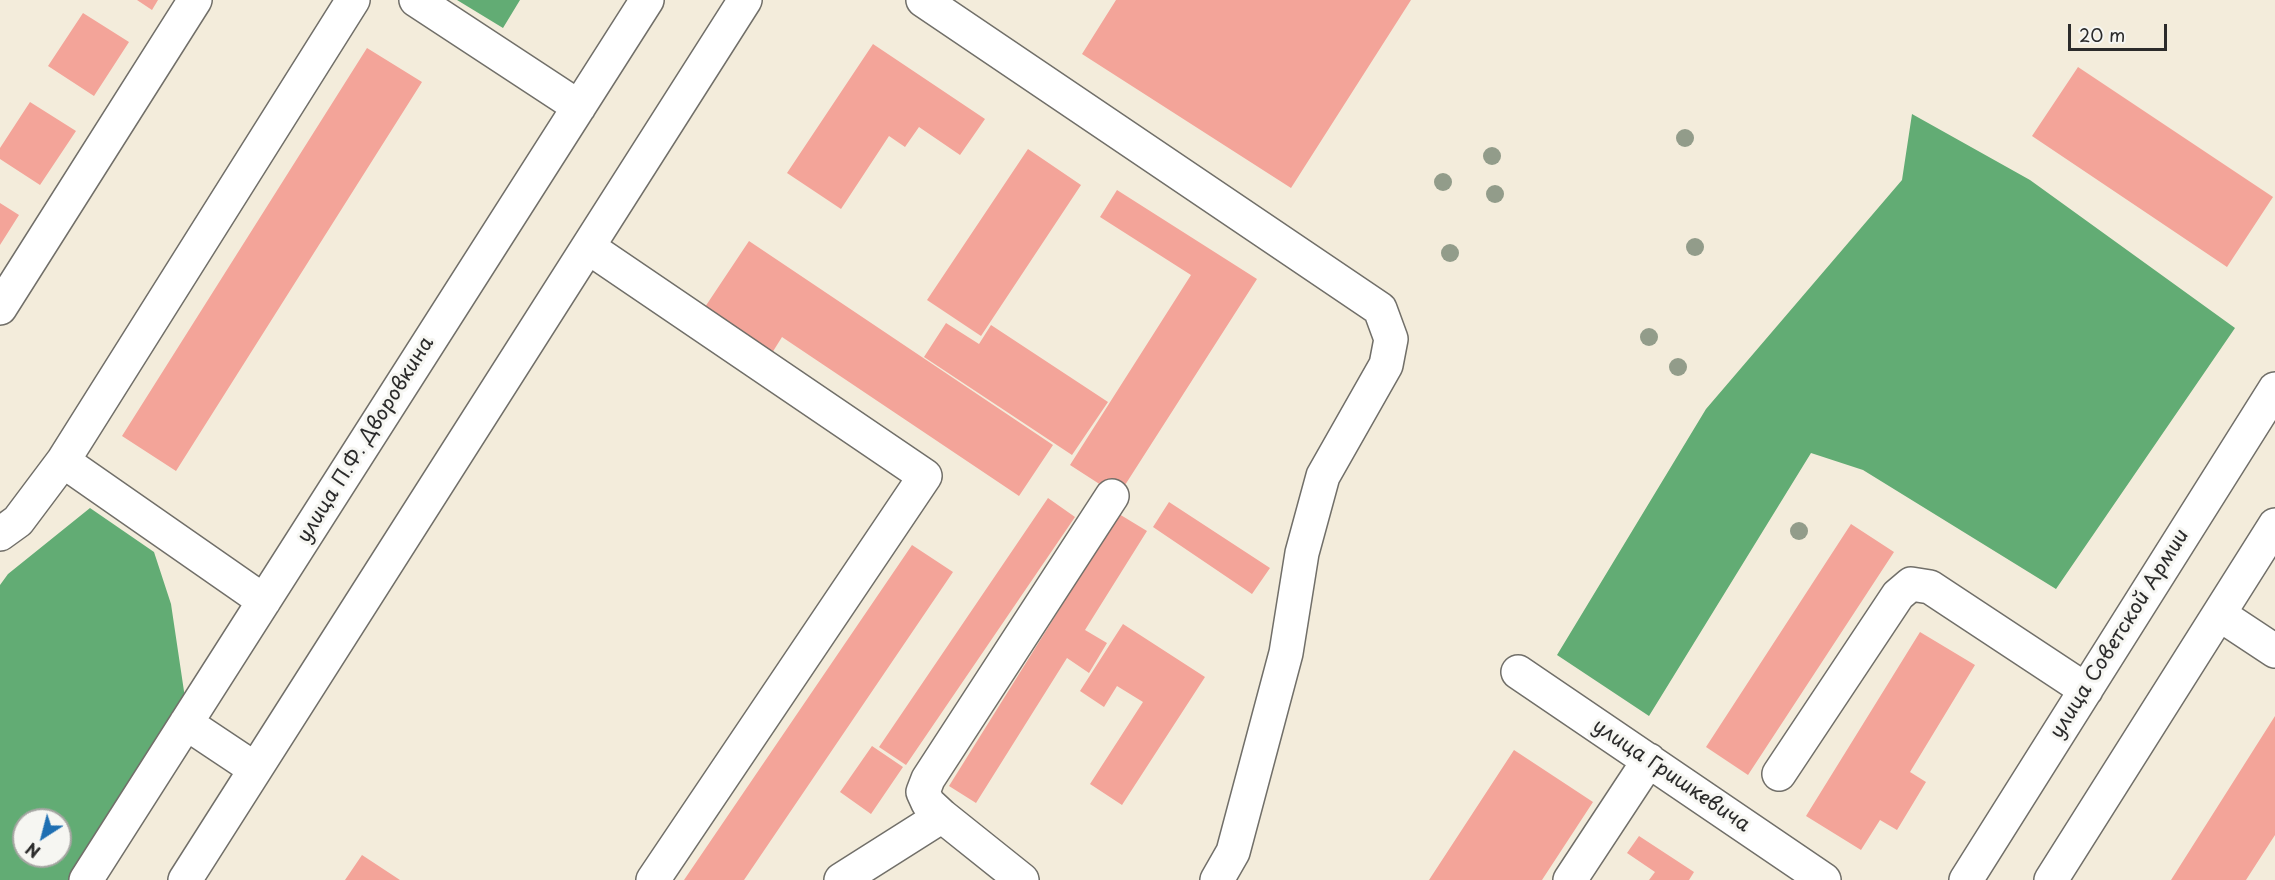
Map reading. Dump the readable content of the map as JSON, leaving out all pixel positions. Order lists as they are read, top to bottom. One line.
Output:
{"streets":{"street":["улица П.Ф. Дворовкина","улица Советской Армии","улица Гришкевича"]},"scale_bar":"20 m","north":"bottom left"}
